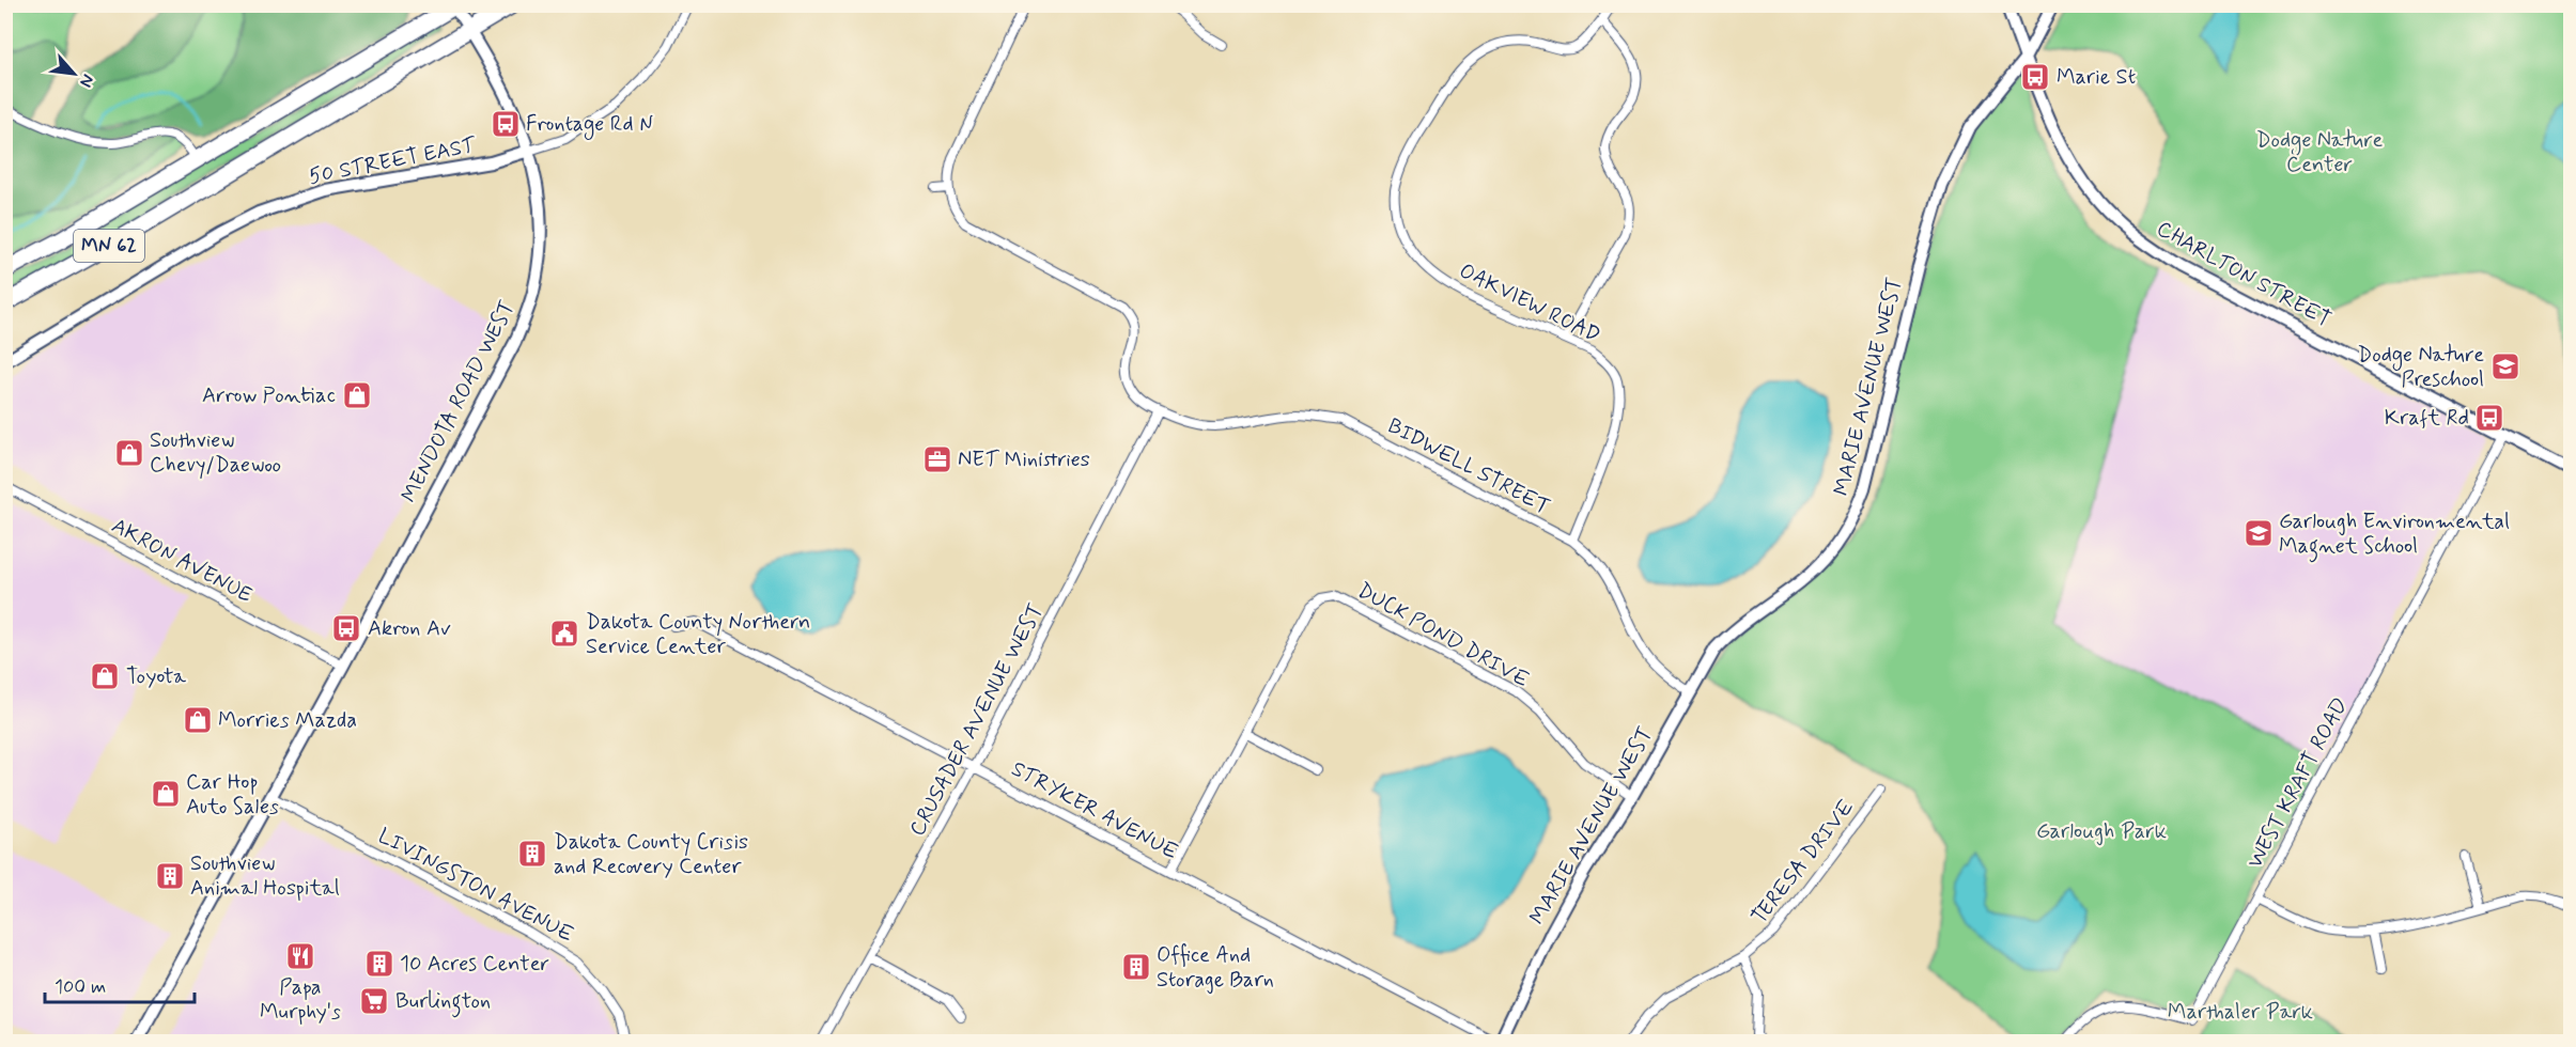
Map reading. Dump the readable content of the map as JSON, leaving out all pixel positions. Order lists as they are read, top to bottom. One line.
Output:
{"streets":{"highway":["MN 62"],"street":["50 STREET EAST","CHARLTON STREET","OAKVIEW ROAD","MARIE AVENUE WEST","MENDOTA ROAD WEST","BIDWELL STREET","AKRON AVENUE","DUCK POND DRIVE","CRUSADER AVENUE WEST","WEST KRAFT ROAD","STRYKER AVENUE","TERESA DRIVE","LIVINGSTON AVENUE"]},"crossings":[["50 STREET EAST","MENDOTA ROAD WEST"],["MN 62","MENDOTA ROAD WEST"],["CHARLTON STREET","MARIE AVENUE WEST"],["CHARLTON STREET","WEST KRAFT ROAD"],["OAKVIEW ROAD","BIDWELL STREET"],["MARIE AVENUE WEST","BIDWELL STREET"],["MARIE AVENUE WEST","DUCK POND DRIVE"],["MARIE AVENUE WEST","STRYKER AVENUE"],["MENDOTA ROAD WEST","AKRON AVENUE"],["MENDOTA ROAD WEST","LIVINGSTON AVENUE"],["BIDWELL STREET","CRUSADER AVENUE WEST"],["DUCK POND DRIVE","STRYKER AVENUE"],["CRUSADER AVENUE WEST","STRYKER AVENUE"]],"parks":["Dodge Nature Center","Garlough Park","Marthaler Park"],"places":{"bus stop":["Marie St","Frontage Rd N","Kraft Rd","Akron Av"],"school or university":["Dodge Nature Preschool","Garlough Environmental Magnet School"],"shop":["Arrow Pontiac","Southview Chevy/Daewoo","Toyota","Morries Mazda","Car Hop Auto Sales"],"office":["NET Ministries"],"public building":["Dakota County Northern Service Center"],"building":["Dakota County Crisis and Recovery Center","Southview Animal Hospital","10 Acres Center","Office And Storage Barn"],"restaurant":["Papa Murphy's"],"supermarket":["Burlington"]},"scale_bar":"100 m","north":"bottom right"}
